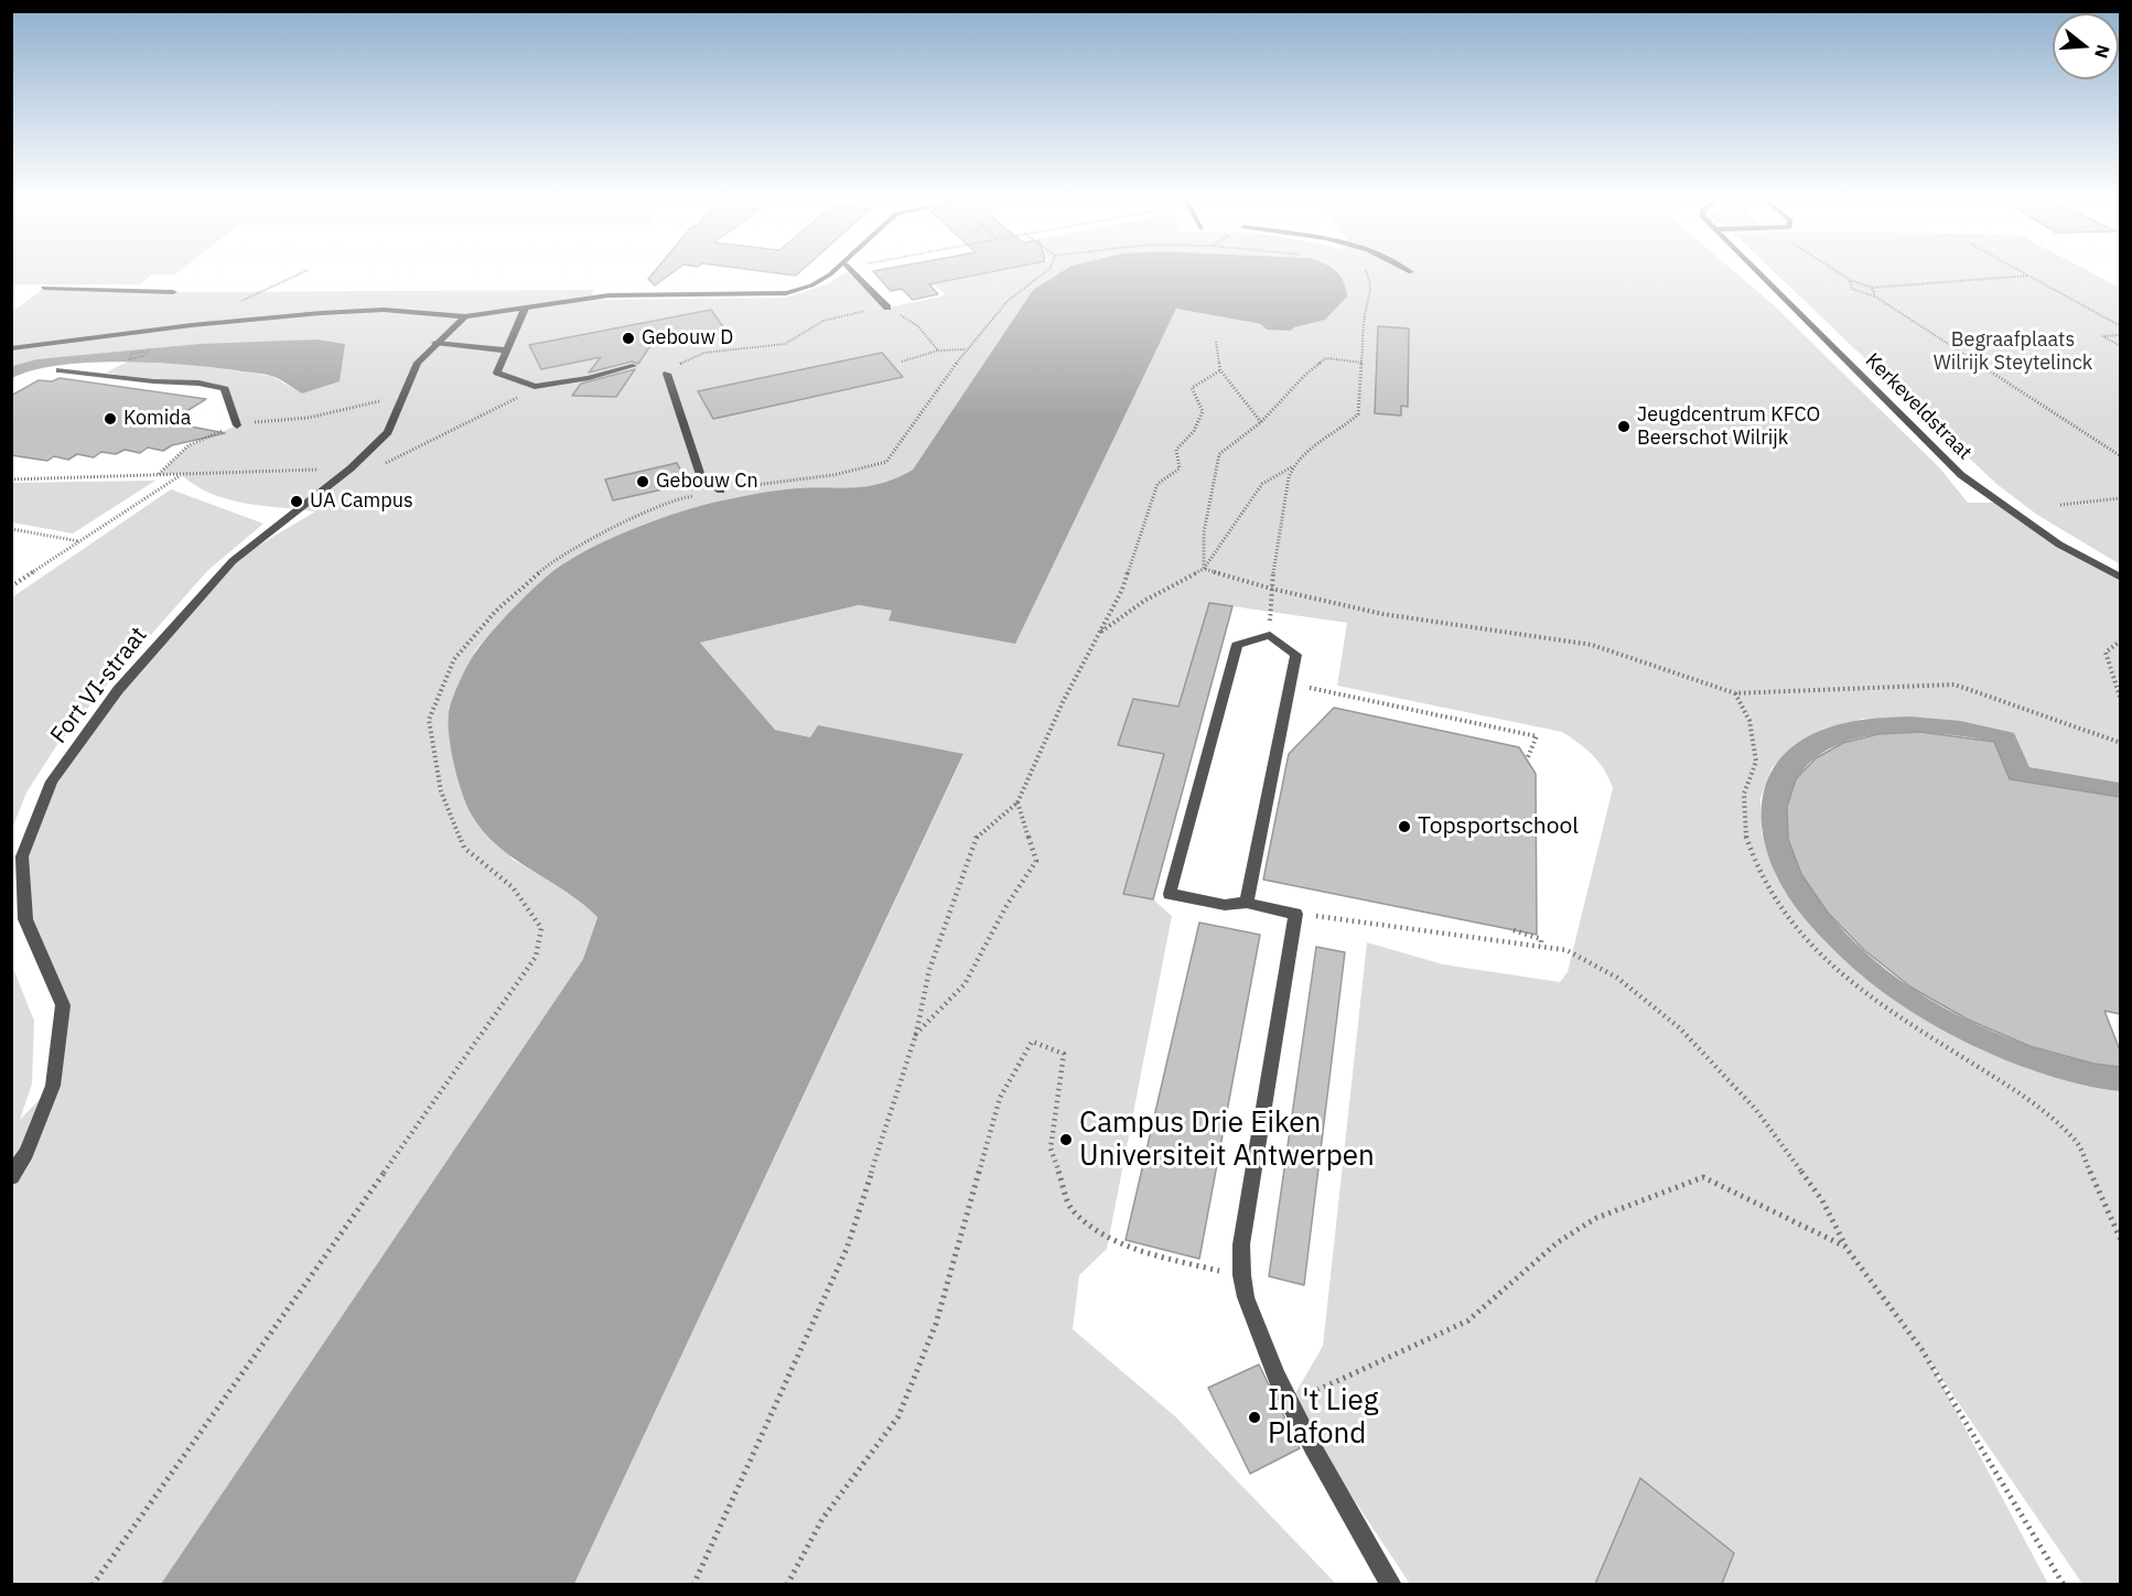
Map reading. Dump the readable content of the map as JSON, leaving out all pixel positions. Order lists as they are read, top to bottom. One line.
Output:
{"streets":{"street":["Kerkeveldstraat","Fort VI-straat"]},"parks":["Begraafplaats Wilrijk Steytelinck"],"places":["Gebouw D","Komida","Jeugdcentrum KFCO Beerschot Wilrijk","Gebouw Cn","UA Campus","Topsportschool","Campus Drie Eiken Universiteit Antwerpen","In 't Lieg Plafond"],"north":"right"}
